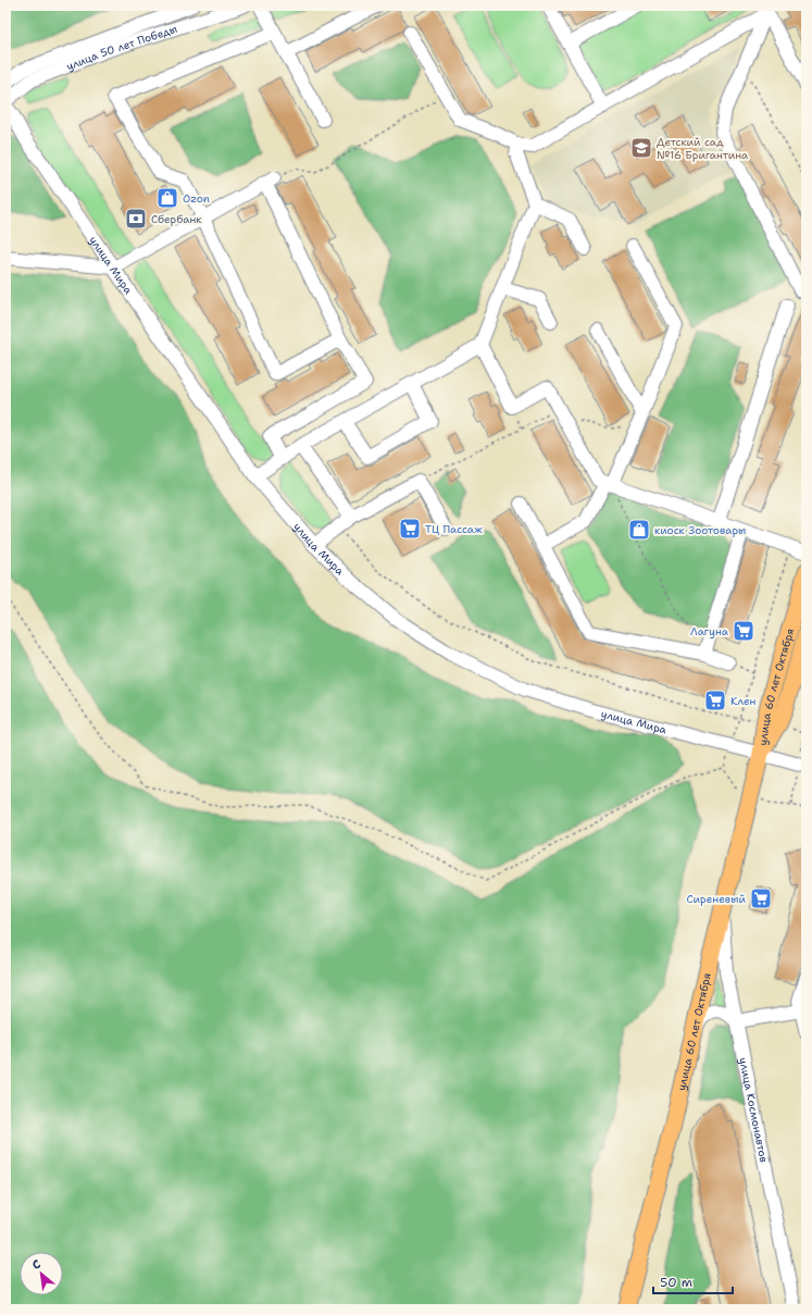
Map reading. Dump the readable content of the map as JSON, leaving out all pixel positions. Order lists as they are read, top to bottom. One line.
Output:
{"streets":{"main road":["улица 60 лет Октября"],"street":["улица 50 лет Победы","улица Мира","улица Космонавтов"]},"crossings":[["улица Мира","улица 60 лет Октября"],["улица 60 лет Октября","улица Космонавтов"]],"places":{"school or university":["Детский сад №16 Бригантина"],"shop":["Ozon","киоск Зоотовары"],"bank":["Сбербанк"],"supermarket":["ТЦ Пассаж","Лагуна","Клен","Сиреневый"]},"scale_bar":"50 m","north":"top left"}
